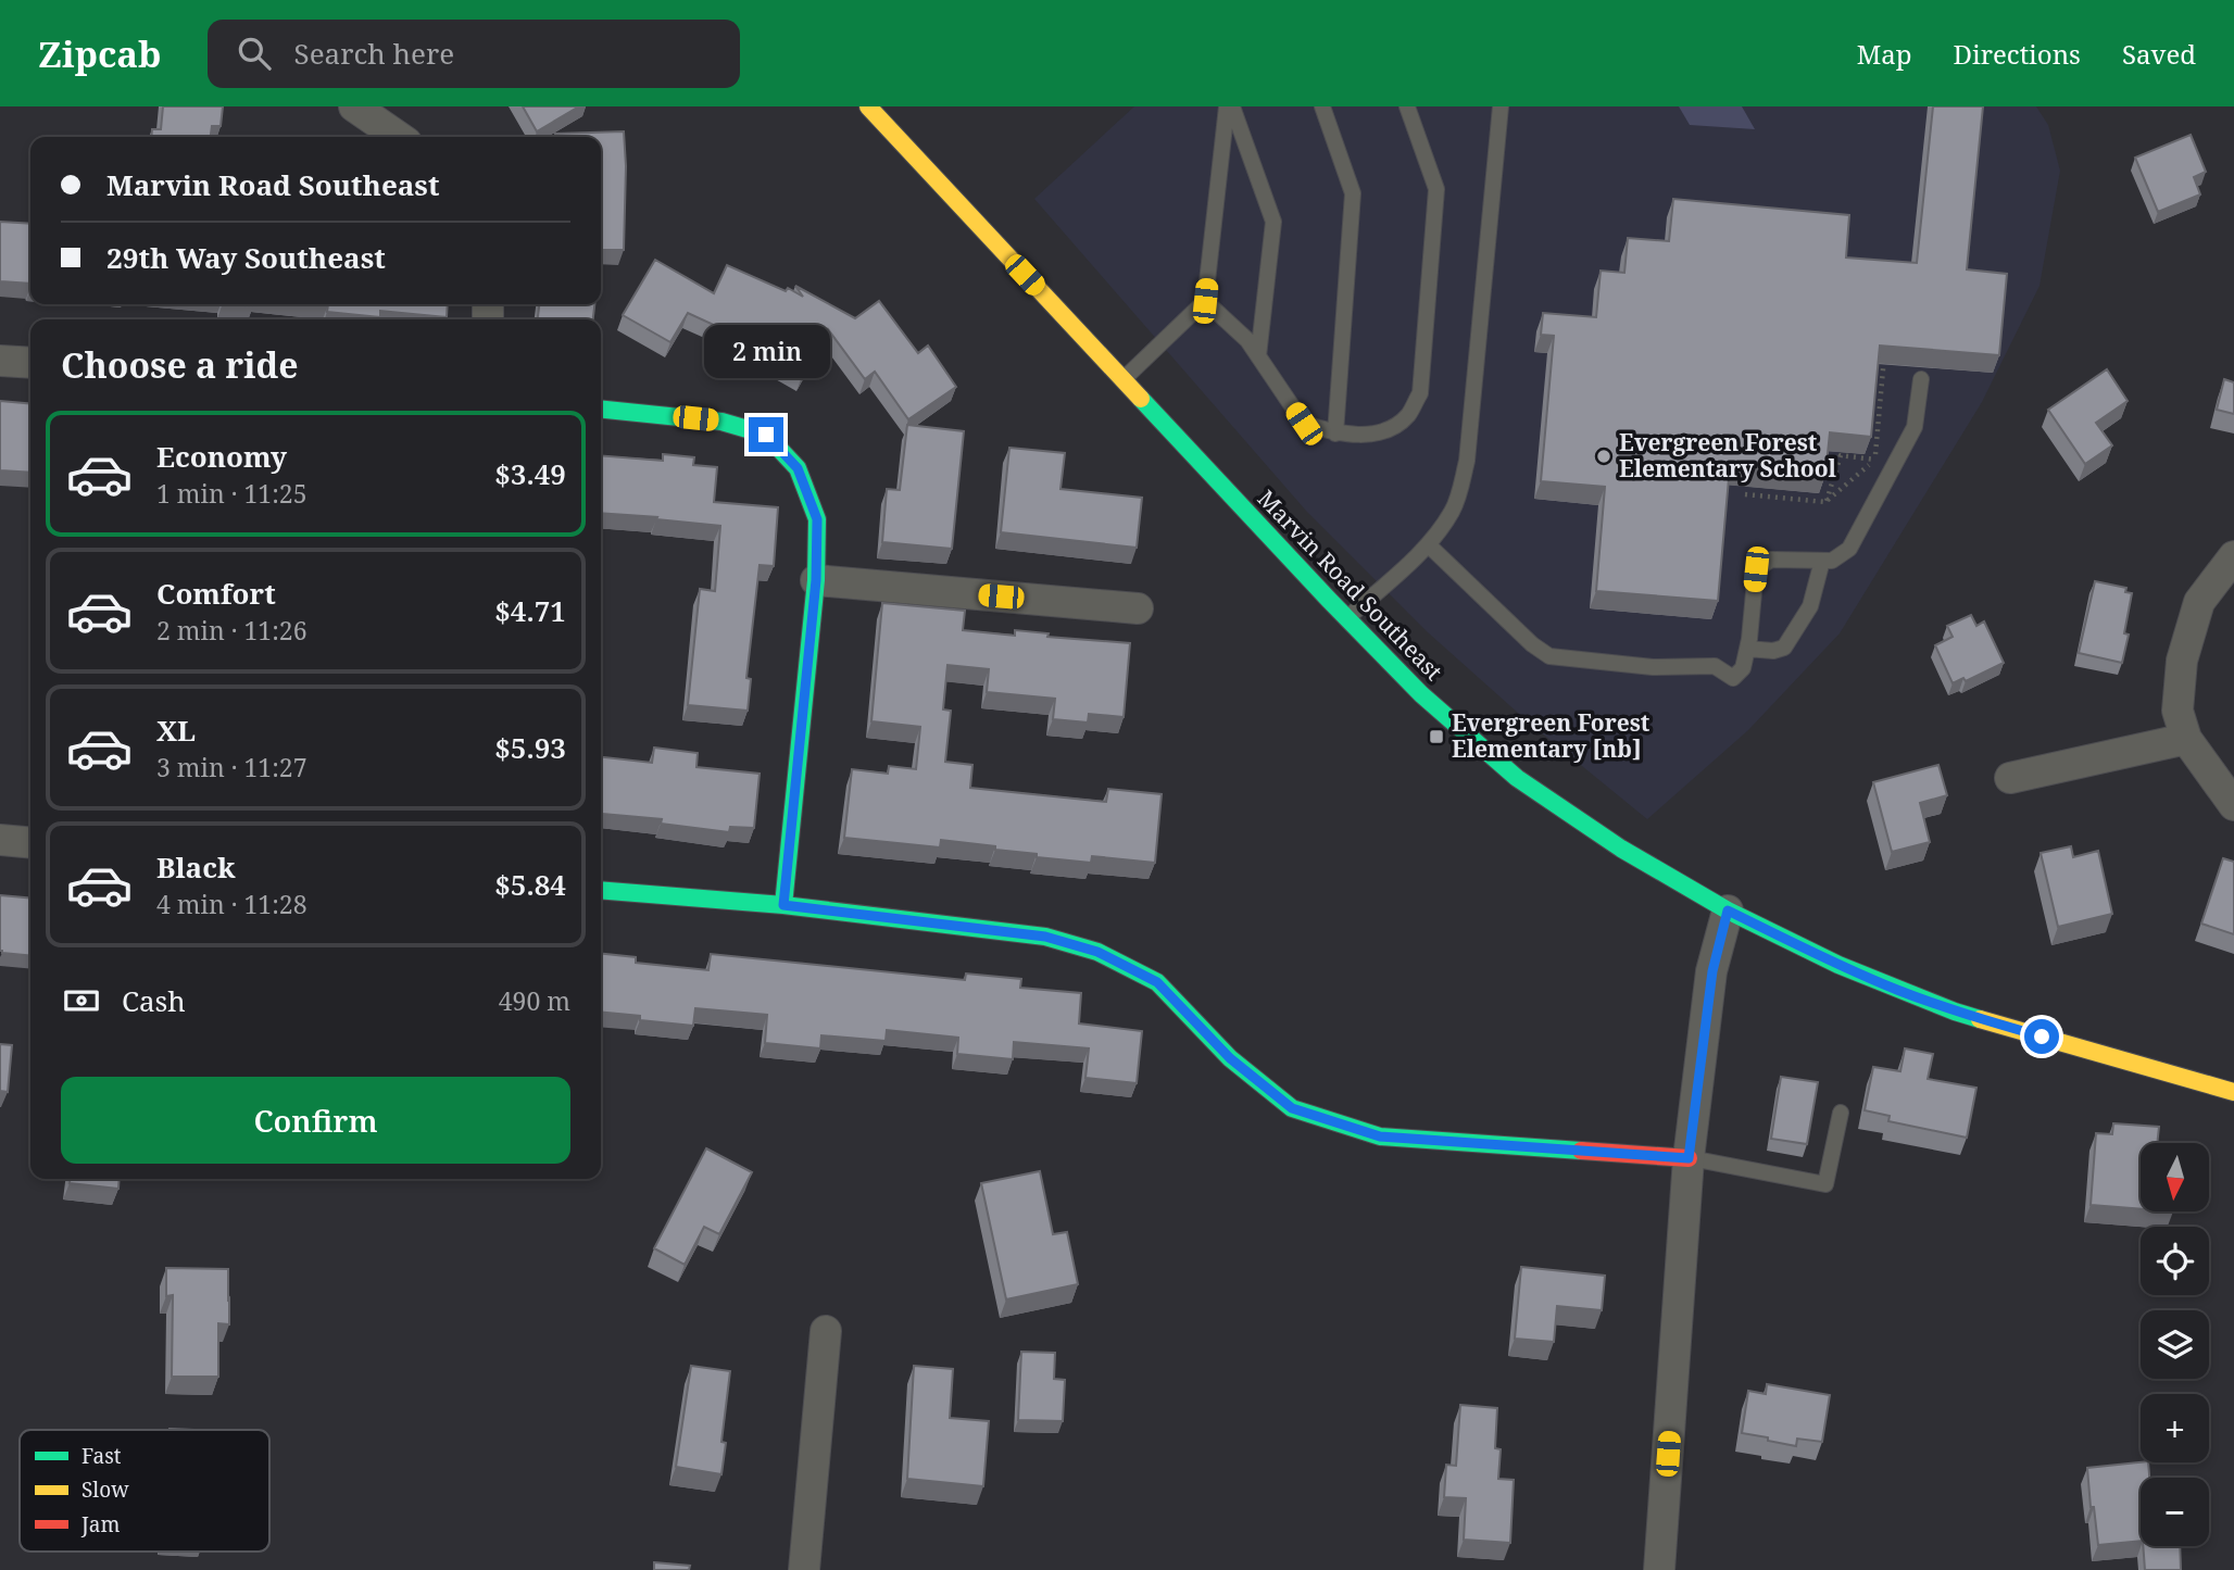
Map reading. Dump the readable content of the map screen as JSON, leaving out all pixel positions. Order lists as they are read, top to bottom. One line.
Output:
{"streets":{"street":["Marvin Road Southeast"]},"places":{"other":["Evergreen Forest Elementary School"],"transit":["Evergreen Forest Elementary [nb]"]},"legend":["Fast","Slow","Jam"],"north":"bottom","page":{"header":"Zipcab","search":"Search here","nav":["Map","Directions","Saved"],"banner":["Marvin Road Southeast","29th Way Southeast"],"heading":"Choose a ride","bubble":"2 min","list":[{"name":"Economy","note":"1 min · 11:25","value":"$3.49"},{"name":"Comfort","note":"2 min · 11:26","value":"$4.71"},{"name":"XL","note":"3 min · 11:27","value":"$5.93"},{"name":"Black","note":"4 min · 11:28","value":"$5.84"}],"pay":["Cash","490 m"],"buttons":"Confirm","map_buttons":["+","−"]}}
